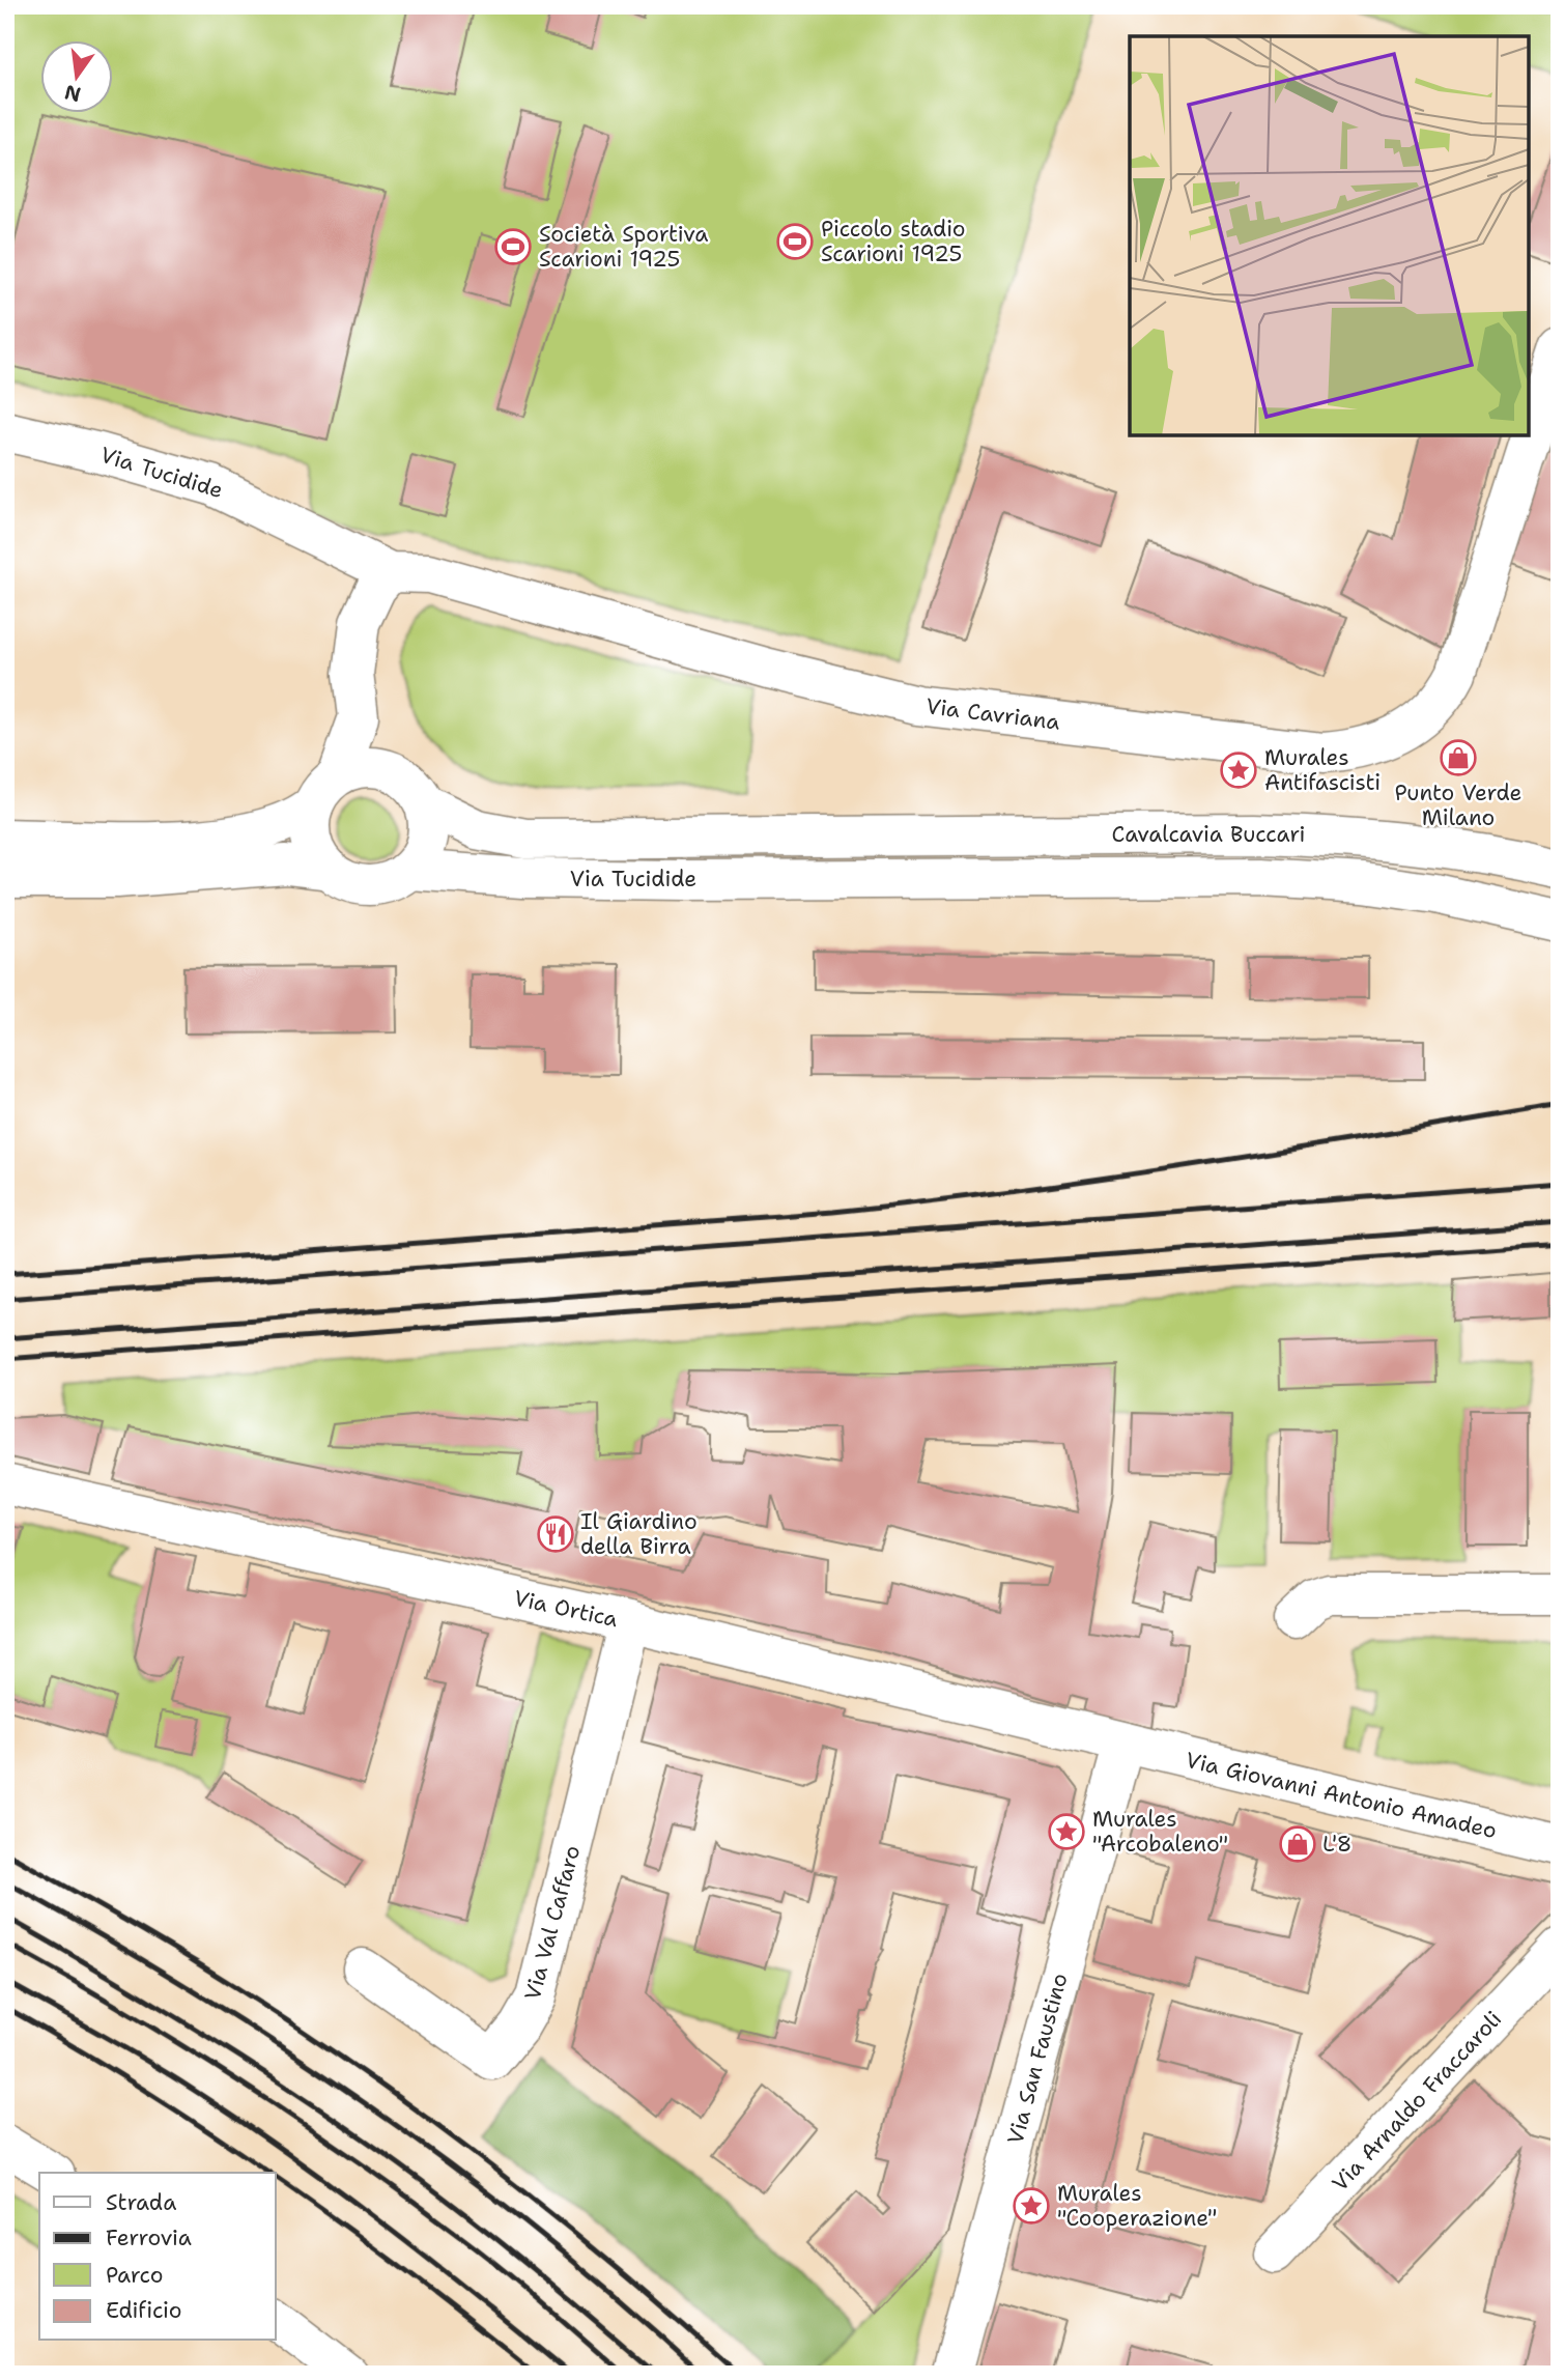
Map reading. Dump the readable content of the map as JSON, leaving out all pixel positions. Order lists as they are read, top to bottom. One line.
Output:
{"streets":{"street":["Via Tucidide","Via Cavriana","Cavalcavia Buccari","Via Ortica","Via Giovanni Antonio Amadeo","Via Val Caffaro","Via San Faustino","Via Arnaldo Fraccaroli"]},"crossings":[["Via Tucidide","Via Cavriana"],["Via Tucidide","Cavalcavia Buccari"],["Via Ortica","Via Giovanni Antonio Amadeo"],["Via Ortica","Via Val Caffaro"],["Via Ortica","Via San Faustino"],["Via Giovanni Antonio Amadeo","Via San Faustino"]],"places":{"sports":["Piccolo stadio Scarioni 1925","Società Sportiva Scarioni 1925"],"shop":["Punto Verde Milano","L'8"],"place":["Murales Antifascisti","Murales \"Arcobaleno\"","Murales \"Cooperazione\""],"restaurant":["Il Giardino della Birra"]},"legend":["Strada","Ferrovia","Parco","Edificio"],"north":"bottom"}
